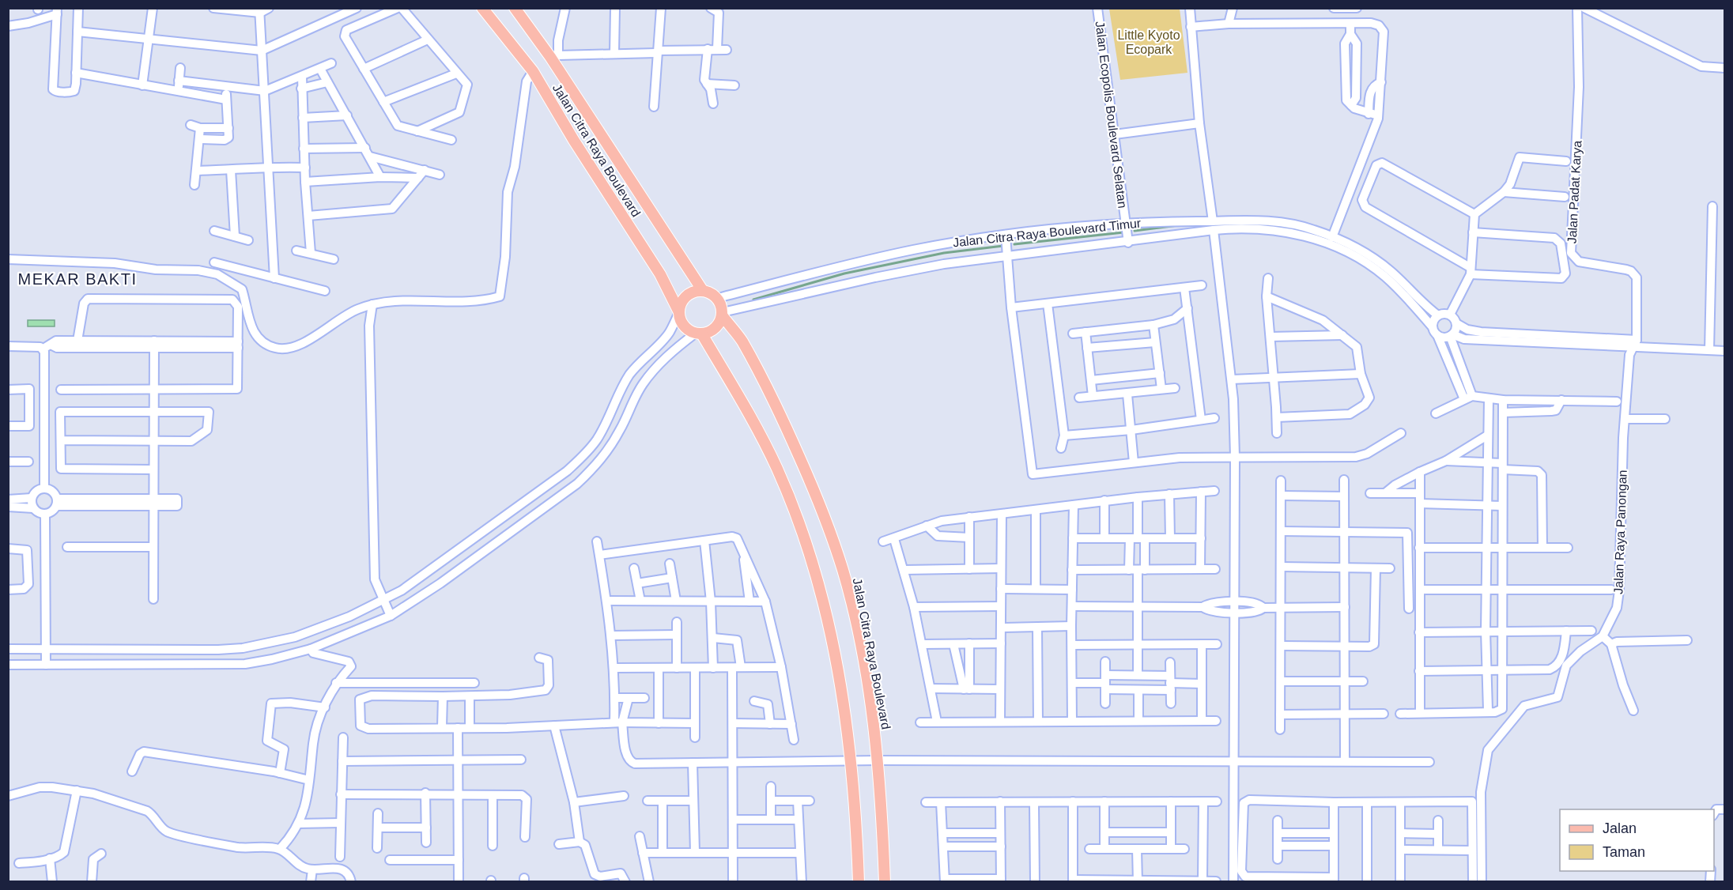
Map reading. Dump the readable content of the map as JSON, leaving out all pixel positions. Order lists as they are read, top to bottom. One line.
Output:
{"streets":{"main road":["Jalan Citra Raya Boulevard"],"street":["Jalan Ecopolis Boulevard Selatan","Jalan Padat Karya","Jalan Citra Raya Boulevard Timur","Jalan Raya Panongan"]},"crossings":[["Jalan Ecopolis Boulevard Selatan","Jalan Citra Raya Boulevard Timur"],["Jalan Citra Raya Boulevard","Jalan Citra Raya Boulevard Timur"],["Jalan Padat Karya","Jalan Raya Panongan"]],"districts":["MEKAR BAKTI"],"parks":["Little Kyoto Ecopark"],"legend":["Jalan","Taman"]}
